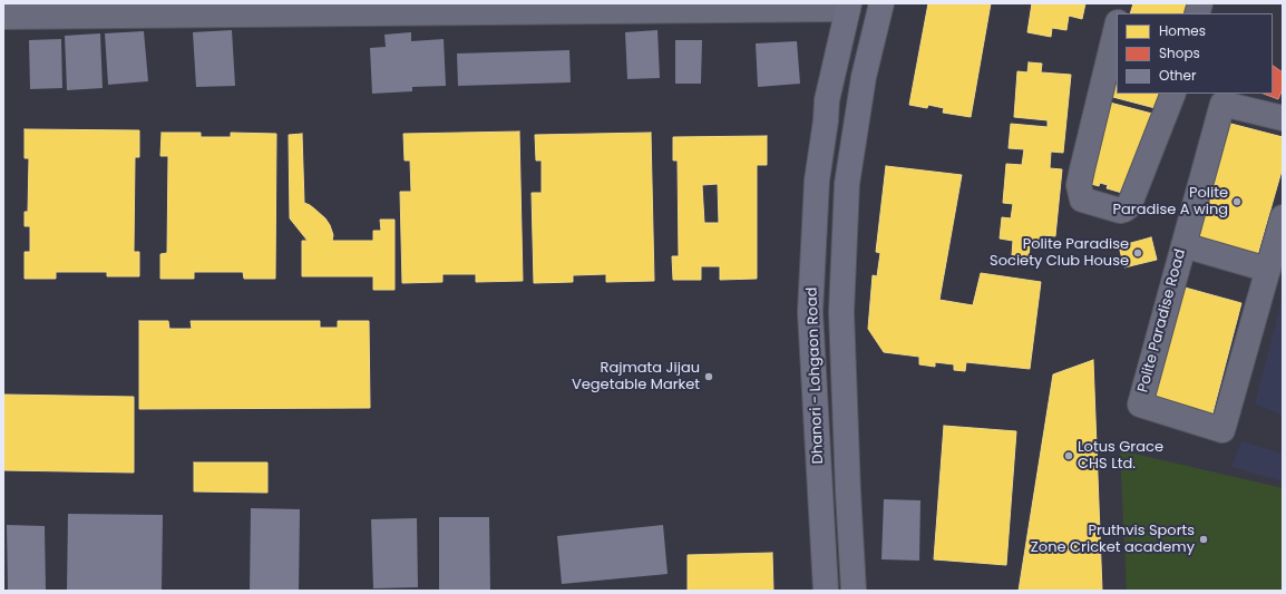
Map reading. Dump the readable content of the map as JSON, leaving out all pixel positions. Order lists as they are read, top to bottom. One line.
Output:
{"streets":{"main road":["Dhanori - Lohgaon Road"],"street":["Polite Paradise Road"]},"places":["Polite Paradise A wing","Polite Paradise Society Club House","Rajmata Jijau Vegetable Market","Lotus Grace CHS Ltd.","Pruthvis Sports Zone Cricket academy"],"legend":["Homes","Shops","Other"]}
